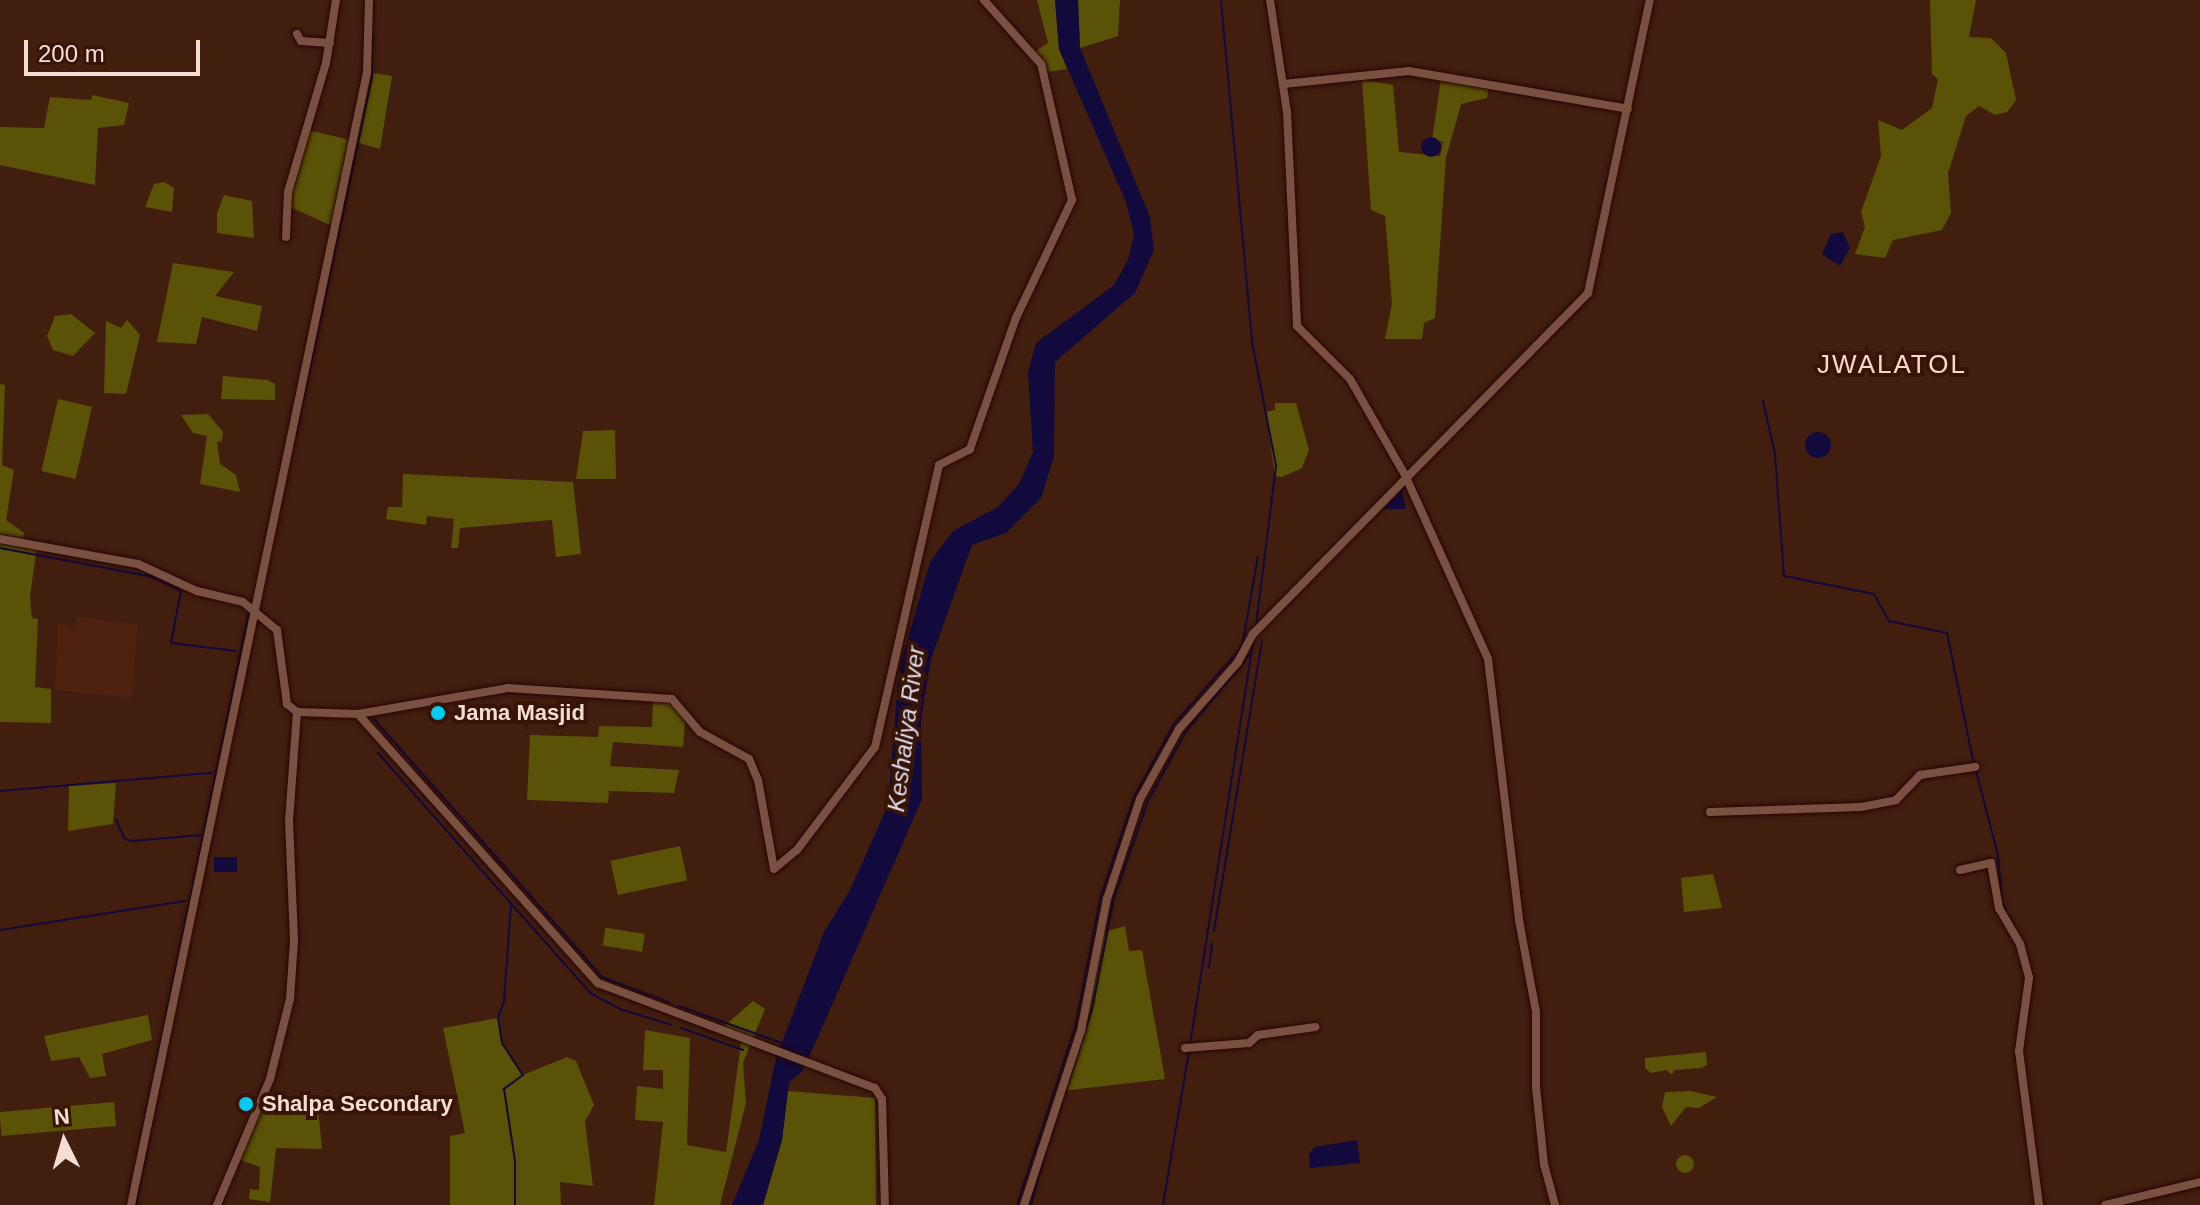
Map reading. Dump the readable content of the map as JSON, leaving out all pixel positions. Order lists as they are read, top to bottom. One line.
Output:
{"districts":["JWALATOL"],"water":["Keshaliya River"],"places":["Jama Masjid","Shalpa Secondary"],"scale_bar":"200 m","north":"top"}
